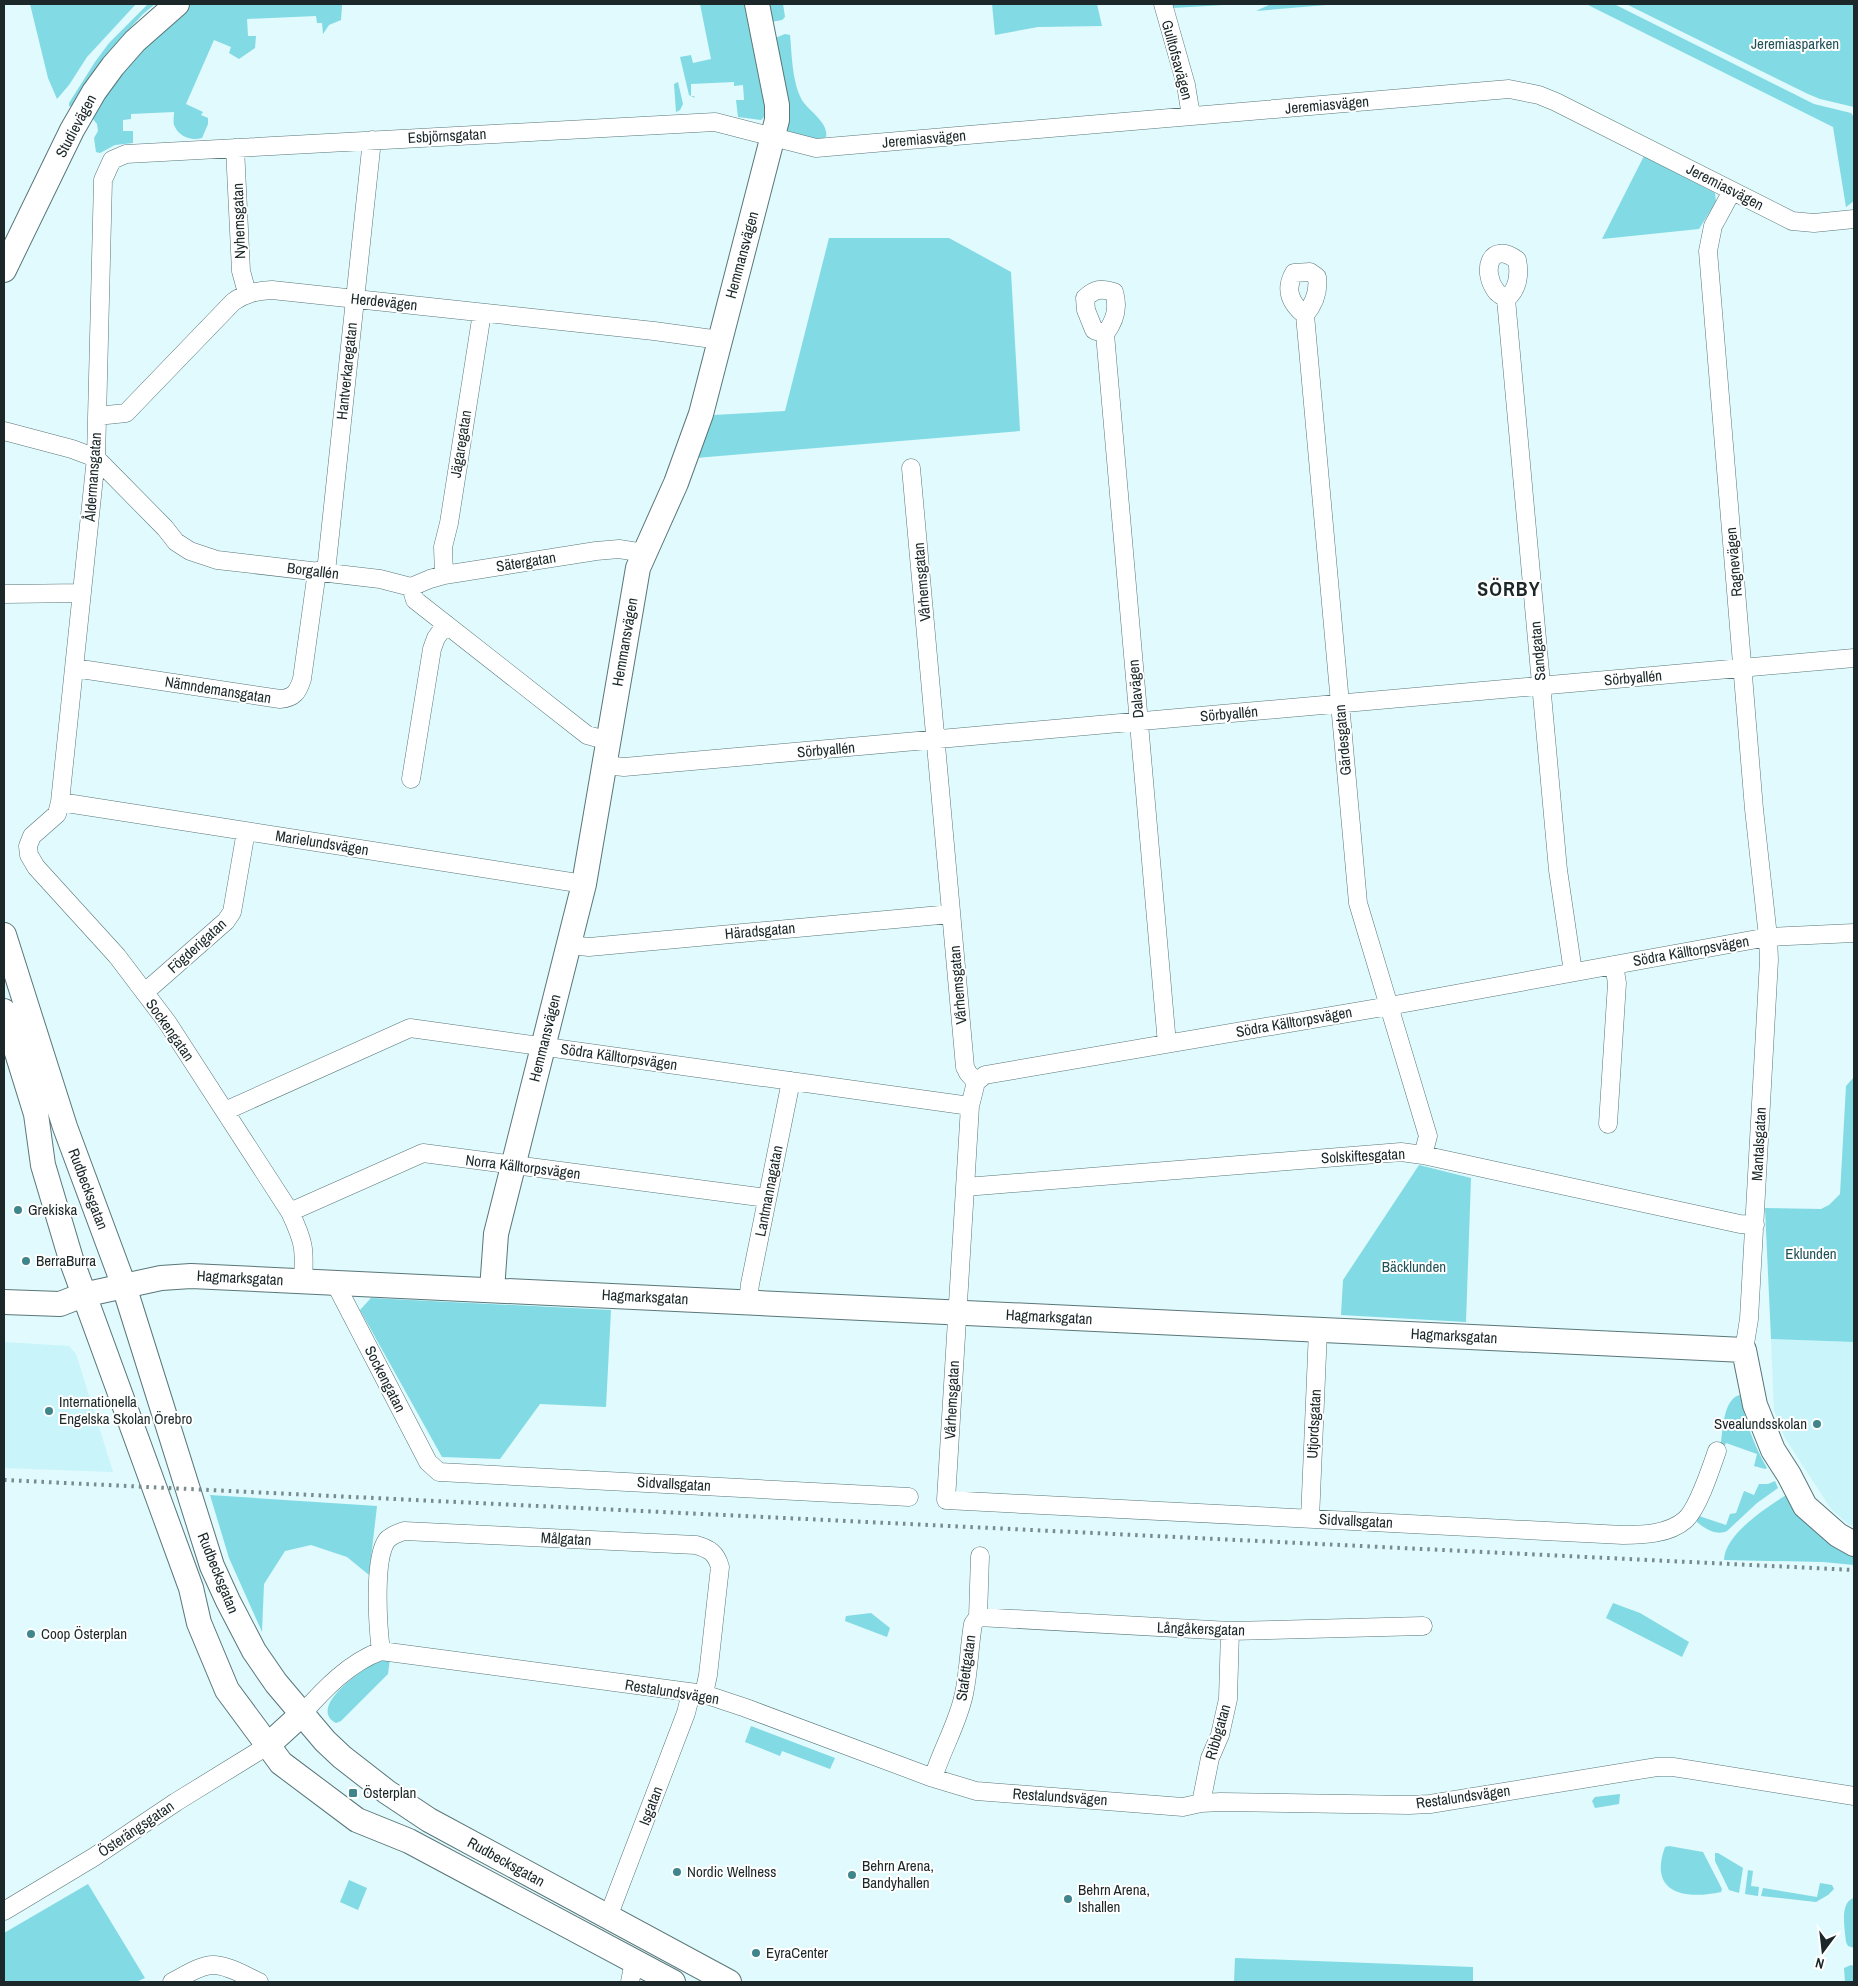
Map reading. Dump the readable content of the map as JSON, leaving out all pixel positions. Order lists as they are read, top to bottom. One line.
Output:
{"streets":{"street":["Gulltofsavägen","Jeremiasvägen","Studievägen","Esbjörnsgatan","Nyhemsgatan","Hemmansvägen","Herdevägen","Hantverkaregatan","Jägaregatan","Åldermansgatan","Sätergatan","Ragnevägen","Borgallén","Vårhemsgatan","Sandgatan","Sörbyallén","Dalavägen","Nämndemansgatan","Gärdesgatan","Marielundsvägen","Häradsgatan","Fögderigatan","Södra Källtorpsvägen","Sockengatan","Mantalsgatan","Solskiftesgatan","Norra Källtorpsvägen","Rudbecksgatan","Lantmannagatan","Hagmarksgatan","Utjordsgatan","Sidvallsgatan","Målgatan","Långåkersgatan","Stafettgatan","Restalundsvägen","Ribbgatan","Isgatan","Österängsgatan"]},"crossings":[["Gulltofsavägen","Jeremiasvägen"],["Jeremiasvägen","Esbjörnsgatan"],["Jeremiasvägen","Hemmansvägen"],["Jeremiasvägen","Ragnevägen"],["Esbjörnsgatan","Nyhemsgatan"],["Esbjörnsgatan","Hemmansvägen"],["Esbjörnsgatan","Hantverkaregatan"],["Esbjörnsgatan","Åldermansgatan"],["Nyhemsgatan","Herdevägen"],["Hemmansvägen","Herdevägen"],["Hemmansvägen","Sätergatan"],["Hemmansvägen","Sörbyallén"],["Hemmansvägen","Marielundsvägen"],["Hemmansvägen","Häradsgatan"],["Hemmansvägen","Södra Källtorpsvägen"],["Hemmansvägen","Norra Källtorpsvägen"],["Hemmansvägen","Hagmarksgatan"],["Herdevägen","Hantverkaregatan"],["Herdevägen","Jägaregatan"],["Hantverkaregatan","Borgallén"],["Hantverkaregatan","Nämndemansgatan"],["Jägaregatan","Sätergatan"],["Åldermansgatan","Borgallén"],["Åldermansgatan","Nämndemansgatan"],["Åldermansgatan","Marielundsvägen"],["Åldermansgatan","Sockengatan"],["Sätergatan","Borgallén"],["Ragnevägen","Sörbyallén"],["Ragnevägen","Södra Källtorpsvägen"],["Ragnevägen","Mantalsgatan"],["Borgallén","Nämndemansgatan"],["Vårhemsgatan","Sörbyallén"],["Vårhemsgatan","Häradsgatan"],["Vårhemsgatan","Södra Källtorpsvägen"],["Vårhemsgatan","Solskiftesgatan"],["Vårhemsgatan","Hagmarksgatan"],["Vårhemsgatan","Sidvallsgatan"],["Sandgatan","Sörbyallén"],["Sandgatan","Södra Källtorpsvägen"],["Sörbyallén","Dalavägen"],["Sörbyallén","Gärdesgatan"],["Dalavägen","Södra Källtorpsvägen"],["Gärdesgatan","Södra Källtorpsvägen"],["Gärdesgatan","Solskiftesgatan"],["Marielundsvägen","Fögderigatan"],["Marielundsvägen","Sockengatan"],["Fögderigatan","Sockengatan"],["Södra Källtorpsvägen","Sockengatan"],["Södra Källtorpsvägen","Mantalsgatan"],["Södra Källtorpsvägen","Lantmannagatan"],["Sockengatan","Norra Källtorpsvägen"],["Sockengatan","Hagmarksgatan"],["Sockengatan","Sidvallsgatan"],["Mantalsgatan","Solskiftesgatan"],["Mantalsgatan","Hagmarksgatan"],["Norra Källtorpsvägen","Lantmannagatan"],["Rudbecksgatan","Hagmarksgatan"],["Rudbecksgatan","Isgatan"],["Rudbecksgatan","Österängsgatan"],["Lantmannagatan","Hagmarksgatan"],["Hagmarksgatan","Utjordsgatan"],["Utjordsgatan","Sidvallsgatan"],["Målgatan","Restalundsvägen"],["Målgatan","Isgatan"],["Långåkersgatan","Stafettgatan"],["Långåkersgatan","Ribbgatan"],["Stafettgatan","Restalundsvägen"],["Restalundsvägen","Ribbgatan"],["Restalundsvägen","Isgatan"]],"districts":["SÖRBY"],"parks":["Jeremiasparken","Eklunden","Bäcklunden"],"places":{"other":["Grekiska","BerraBurra","Internationella Engelska Skolan Örebro","Svealundsskolan","Coop Österplan","Nordic Wellness","Behrn Arena, Bandyhallen","Behrn Arena, Ishallen","EyraCenter"],"transit":["Österplan"]},"north":"bottom"}
